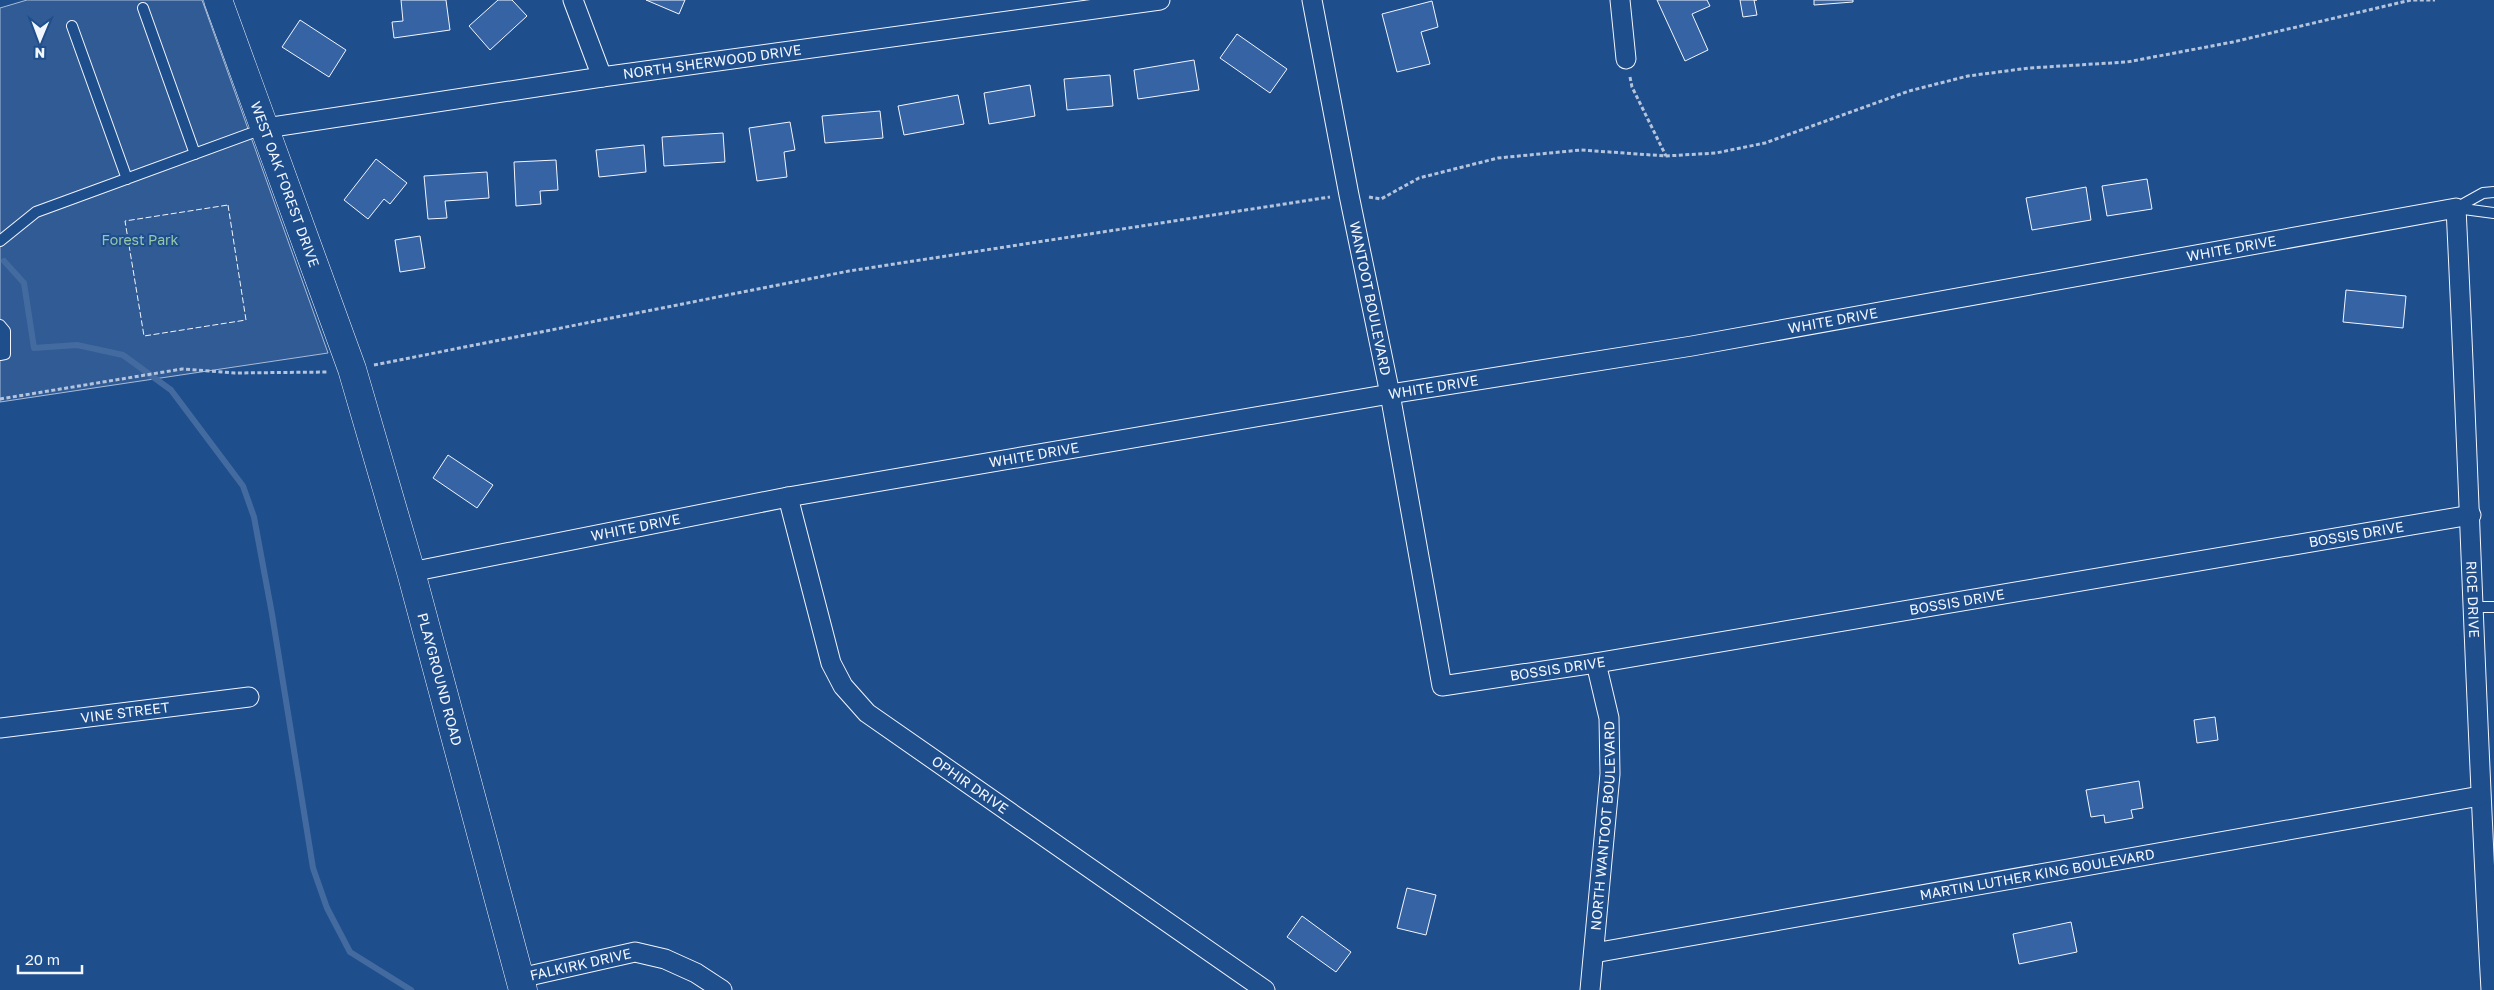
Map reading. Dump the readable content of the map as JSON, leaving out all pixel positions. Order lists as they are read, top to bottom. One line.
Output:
{"streets":{"main road":["WEST OAK FOREST DRIVE","PLAYGROUND ROAD"],"street":["NORTH SHERWOOD DRIVE","WHITE DRIVE","WANTOOT BOULEVARD","BOSSIS DRIVE","RICE DRIVE","VINE STREET","OPHIR DRIVE","NORTH WANTOOT BOULEVARD","MARTIN LUTHER KING BOULEVARD","FALKIRK DRIVE"]},"crossings":[["NORTH SHERWOOD DRIVE","WEST OAK FOREST DRIVE"],["WEST OAK FOREST DRIVE","PLAYGROUND ROAD"],["WHITE DRIVE","WANTOOT BOULEVARD"],["WHITE DRIVE","RICE DRIVE"],["WHITE DRIVE","PLAYGROUND ROAD"],["WHITE DRIVE","OPHIR DRIVE"],["WANTOOT BOULEVARD","BOSSIS DRIVE"],["BOSSIS DRIVE","RICE DRIVE"],["BOSSIS DRIVE","NORTH WANTOOT BOULEVARD"],["RICE DRIVE","MARTIN LUTHER KING BOULEVARD"],["PLAYGROUND ROAD","FALKIRK DRIVE"],["NORTH WANTOOT BOULEVARD","MARTIN LUTHER KING BOULEVARD"]],"parks":["Forest Park"],"scale_bar":"20 m","north":"bottom"}
